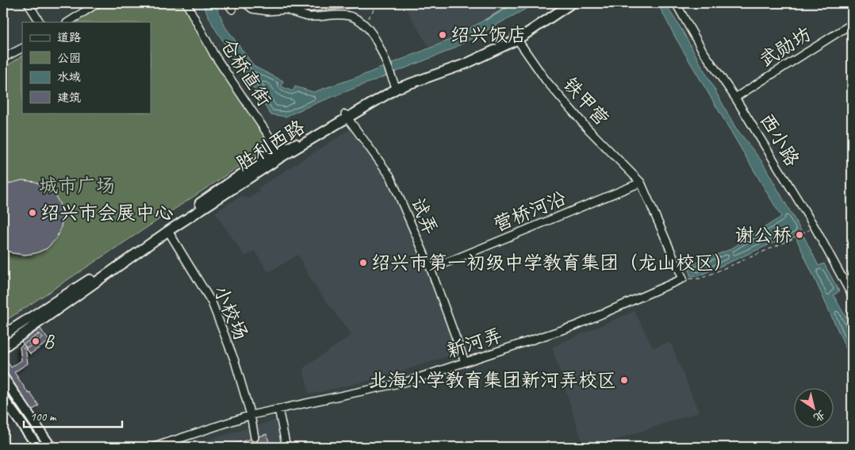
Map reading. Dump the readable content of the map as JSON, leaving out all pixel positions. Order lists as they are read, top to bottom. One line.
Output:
{"streets":{"main road":["胜利西路"],"street":["武勋坊","仓桥直街","铁甲营","西小路","营桥河沿","试弄","小校场","新河弄"]},"crossings":[["武勋坊","西小路"],["仓桥直街","胜利西路"],["铁甲营","胜利西路"],["铁甲营","营桥河沿"],["胜利西路","试弄"],["胜利西路","小校场"],["营桥河沿","试弄"],["试弄","新河弄"],["小校场","新河弄"]],"parks":["城市广场"],"places":["绍兴饭店","绍兴市会展中心","谢公桥","绍兴市第一初级中学教育集团（龙山校区）","B","北海小学教育集团新河弄校区"],"legend":["道路","公园","水域","建筑"],"scale_bar":"100 m","north":"bottom right"}
